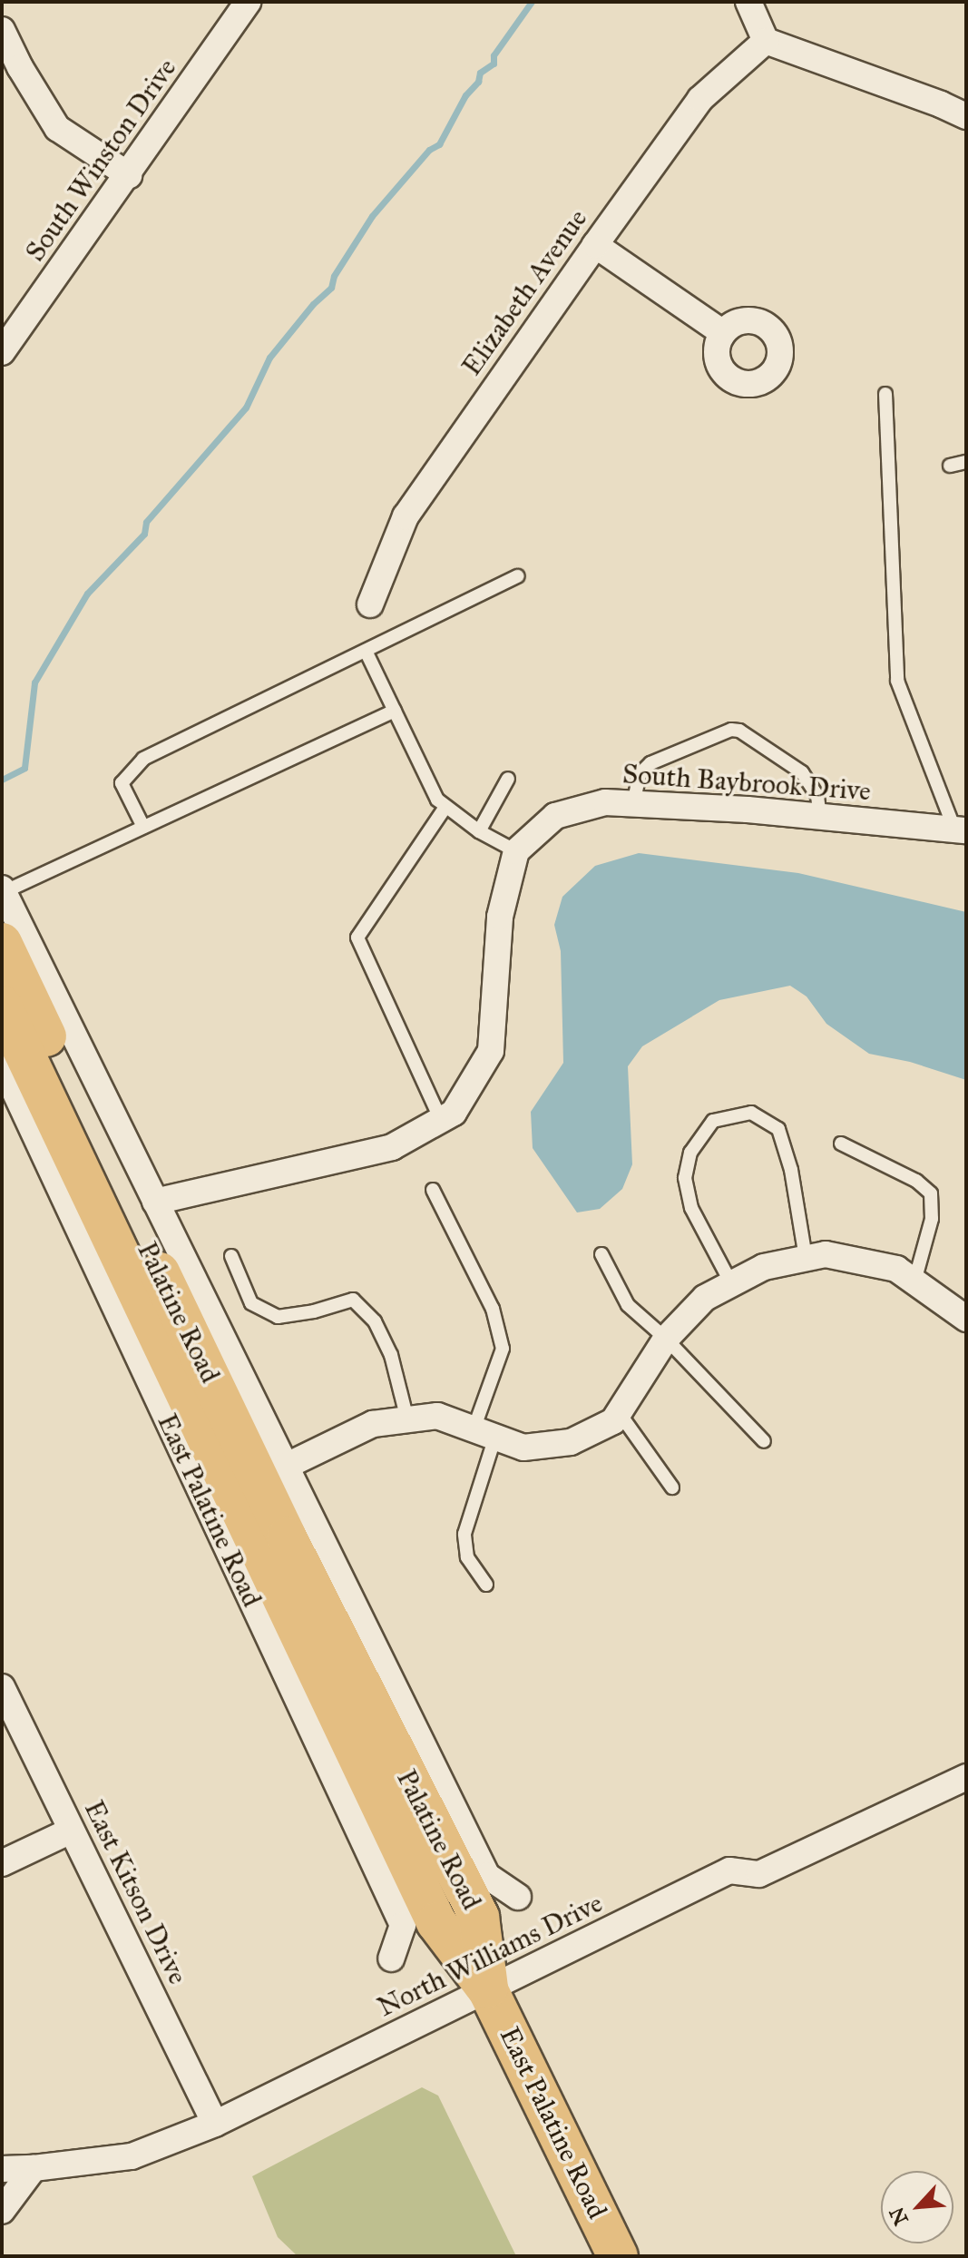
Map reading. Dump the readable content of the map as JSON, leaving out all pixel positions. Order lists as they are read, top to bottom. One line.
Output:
{"streets":{"main road":["Palatine Road","East Palatine Road"],"street":["South Winston Drive","Elizabeth Avenue","South Baybrook Drive","East Kitson Drive","North Williams Drive"]},"crossings":[["Palatine Road","East Palatine Road"],["Palatine Road","North Williams Drive"],["East Palatine Road","North Williams Drive"],["East Kitson Drive","North Williams Drive"]],"north":"bottom left"}
